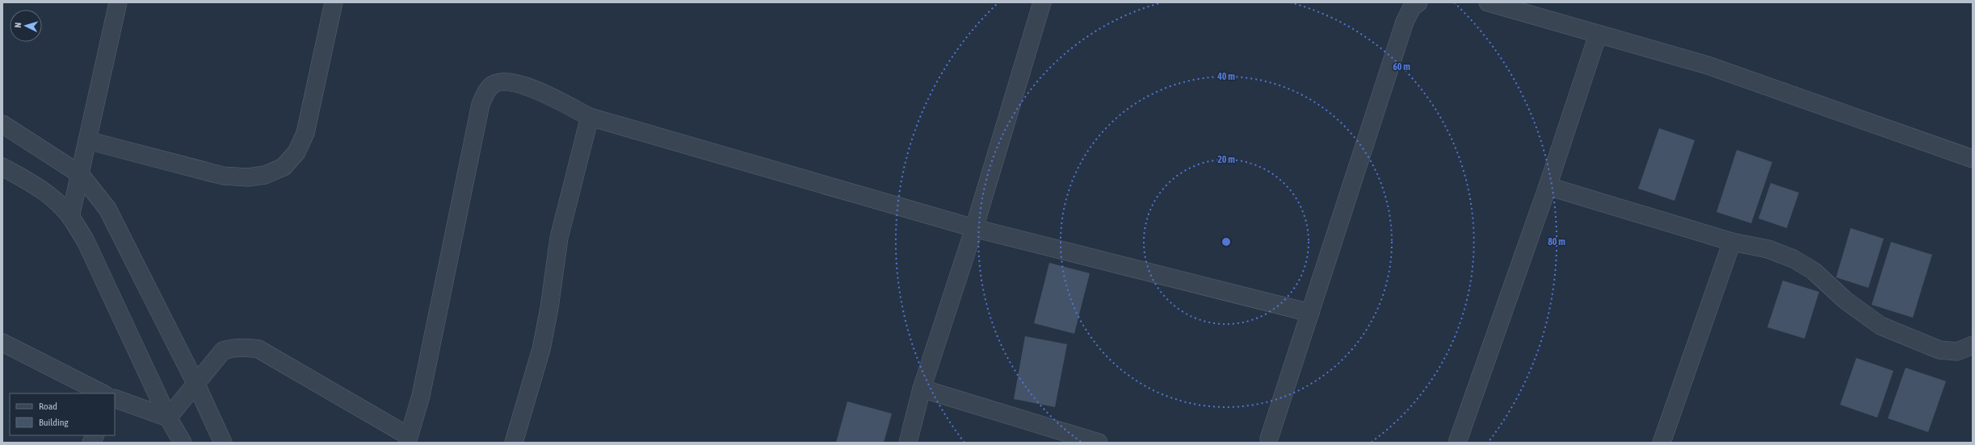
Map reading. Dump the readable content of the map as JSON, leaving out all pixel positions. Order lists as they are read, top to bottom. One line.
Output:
{"legend":["Road","Building"],"north":"left","rings":["60 m","40 m","20 m","80 m"]}
